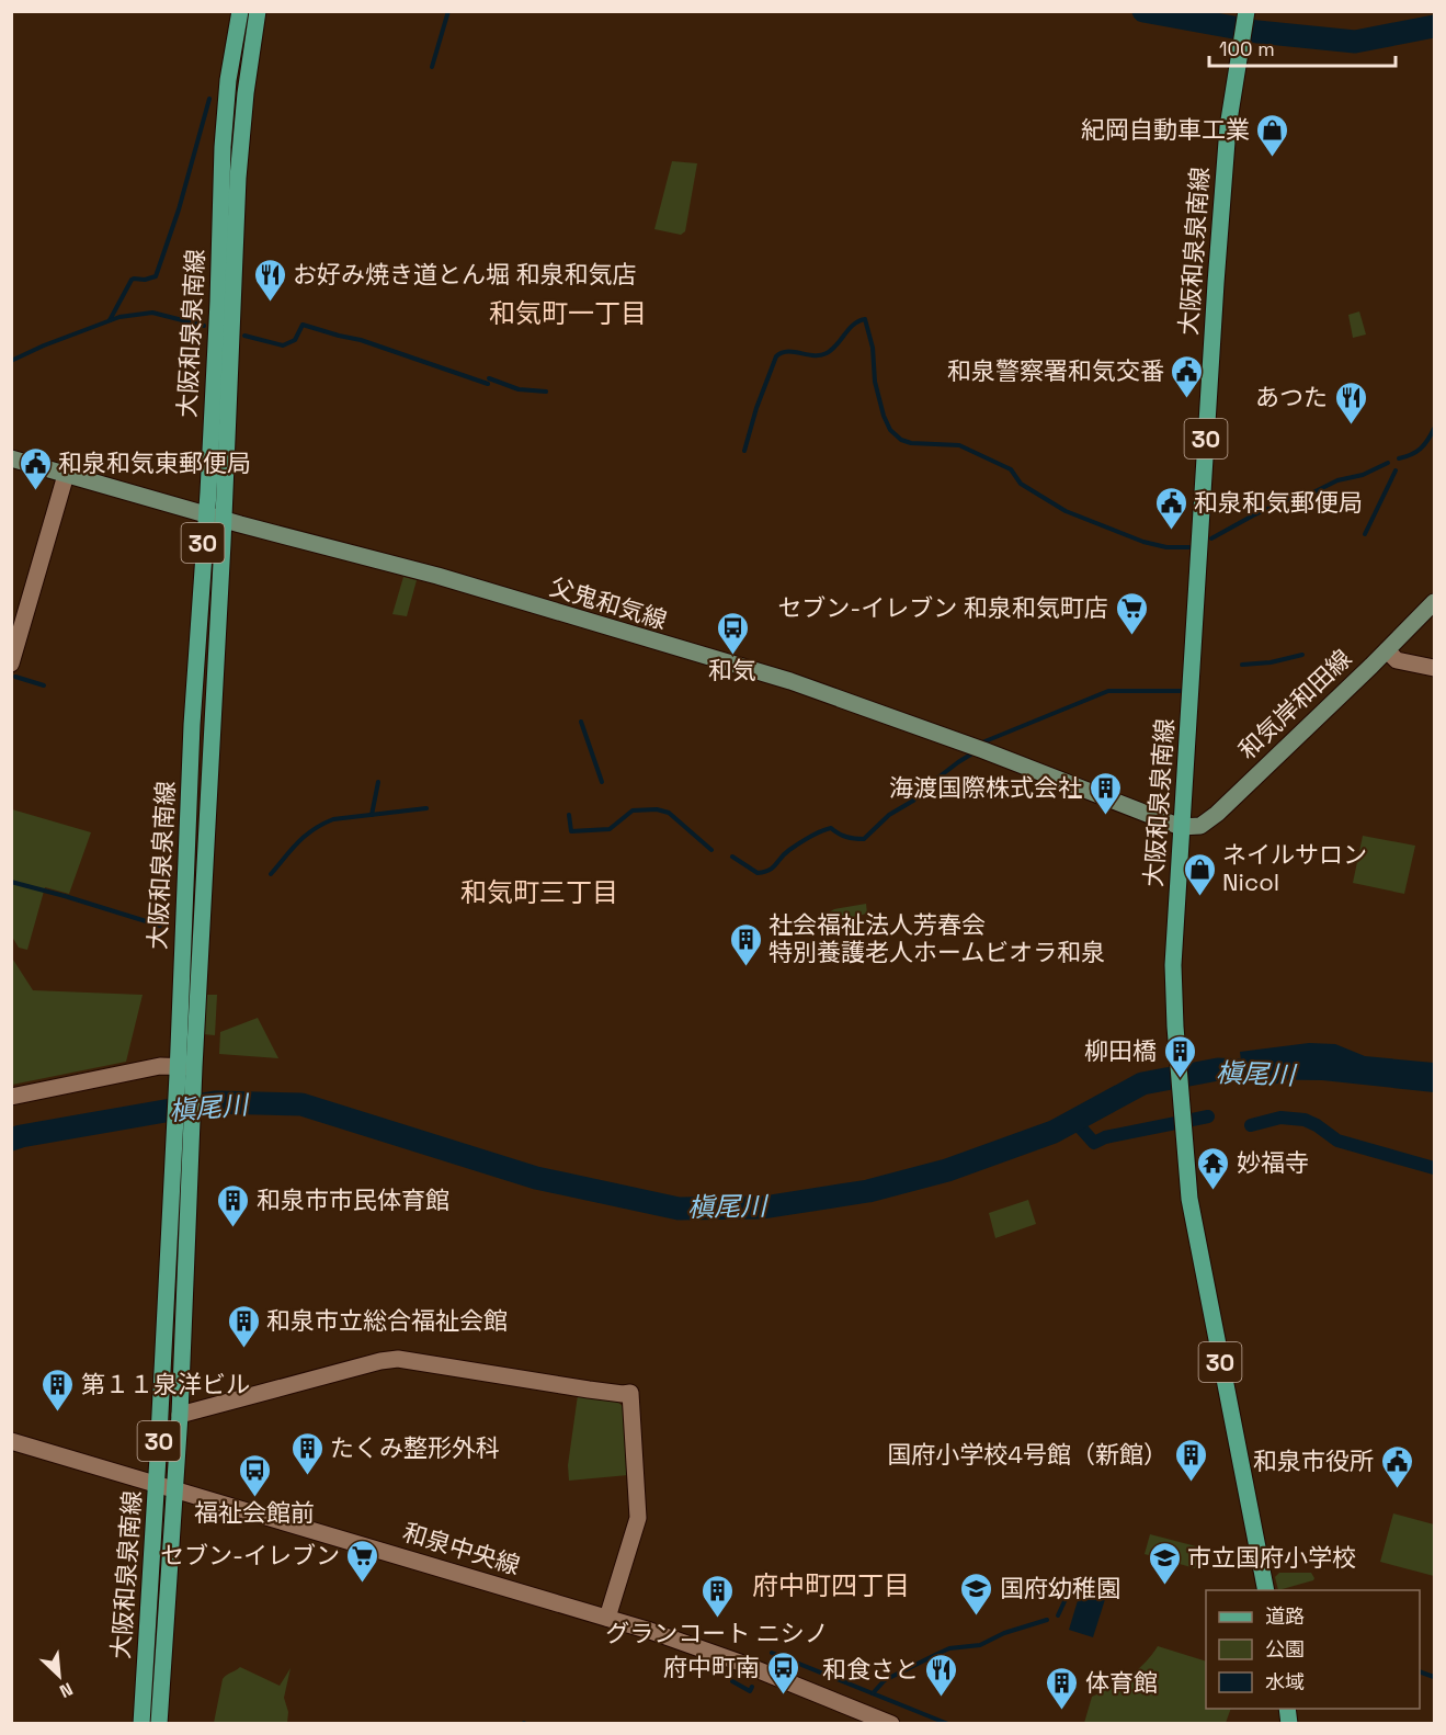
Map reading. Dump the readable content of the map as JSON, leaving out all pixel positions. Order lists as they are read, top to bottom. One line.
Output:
{"streets":{"main road":["大阪和泉泉南線","30","父鬼和気線","和気岸和田線"],"street":["和泉中央線"]},"crossings":[["大阪和泉泉南線","父鬼和気線"],["大阪和泉泉南線","和気岸和田線"],["大阪和泉泉南線","和泉中央線"],["父鬼和気線","和気岸和田線"]],"districts":["和気町一丁目","和気町三丁目","府中町四丁目"],"water":["槇尾川"],"places":{"shop":["紀岡自動車工業","ネイルサロン Nicol"],"restaurant":["お好み焼き道とん堀 和泉和気店","あつた","和食さと"],"public building":["和泉警察署和気交番","和泉和気東郵便局","和泉和気郵便局","和泉市役所"],"supermarket":["セブン-イレブン 和泉和気町店","セブン-イレブン"],"bus stop":["和気","福祉会館前","府中町南"],"building":["海渡国際株式会社","社会福祉法人芳春会 特別養護老人ホームビオラ和泉","柳田橋","和泉市市民体育館","和泉市立総合福祉会館","第１１泉洋ビル","たくみ整形外科","国府小学校4号館（新館）","グランコート ニシノ","体育館"],"temple":["妙福寺"],"school or university":["市立国府小学校","国府幼稚園"]},"legend":["道路","公園","水域"],"scale_bar":"100 m","north":"bottom right"}
